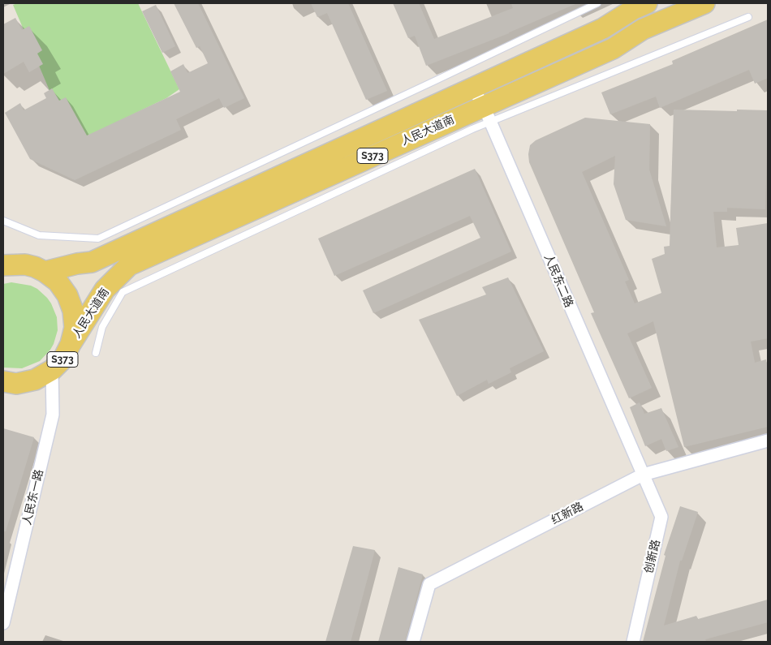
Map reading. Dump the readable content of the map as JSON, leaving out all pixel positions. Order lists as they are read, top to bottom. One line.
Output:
{"streets":{"main road":["人民大道南","S373"],"street":["人民东二路","人民东一路","红新路","创新路"]},"crossings":[["人民大道南","S373"],["人民大道南","人民东二路"],["S373","人民东一路"],["人民东二路","红新路"],["人民东二路","创新路"],["红新路","创新路"]]}
